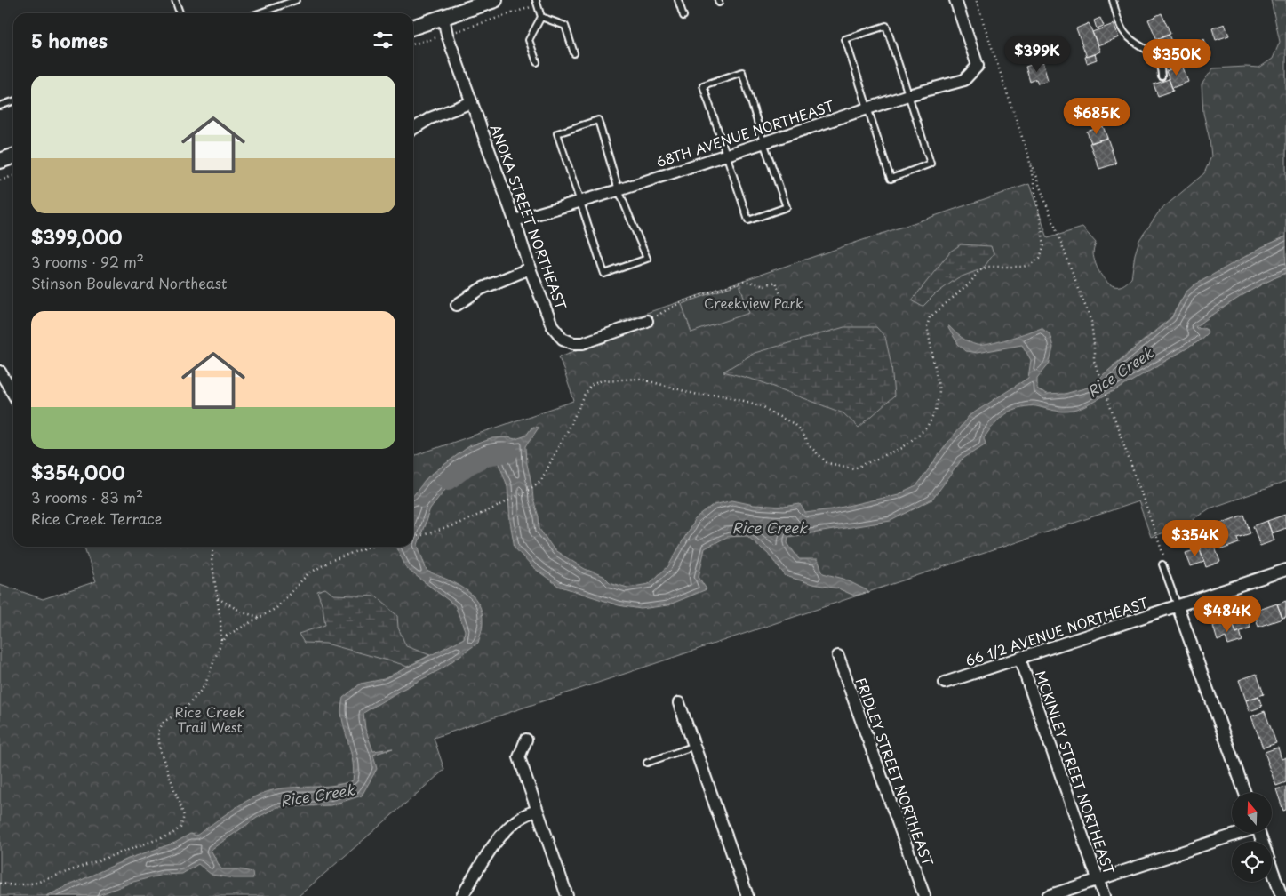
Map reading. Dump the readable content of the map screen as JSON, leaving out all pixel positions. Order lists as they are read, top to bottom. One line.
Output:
{"streets":{"street":["68TH AVENUE NORTHEAST","ANOKA STREET NORTHEAST","66 1/2 AVENUE NORTHEAST","FRIDLEY STREET NORTHEAST","MCKINLEY STREET NORTHEAST"]},"crossings":[["68TH AVENUE NORTHEAST","ANOKA STREET NORTHEAST"],["66 1/2 AVENUE NORTHEAST","MCKINLEY STREET NORTHEAST"]],"water":["Rice Creek"],"parks":["Creekview Park","Rice Creek Trail West"],"north":"top","page":{"heading":"5 homes","price":["$399K","$350K","$685K","$354K","$484K"],"list":[{"name":"$399,000","note":"3 rooms · 92 m² · Stinson Boulevard Northeast"},{"name":"$354,000","note":"3 rooms · 83 m² · Rice Creek Terrace"}]}}
